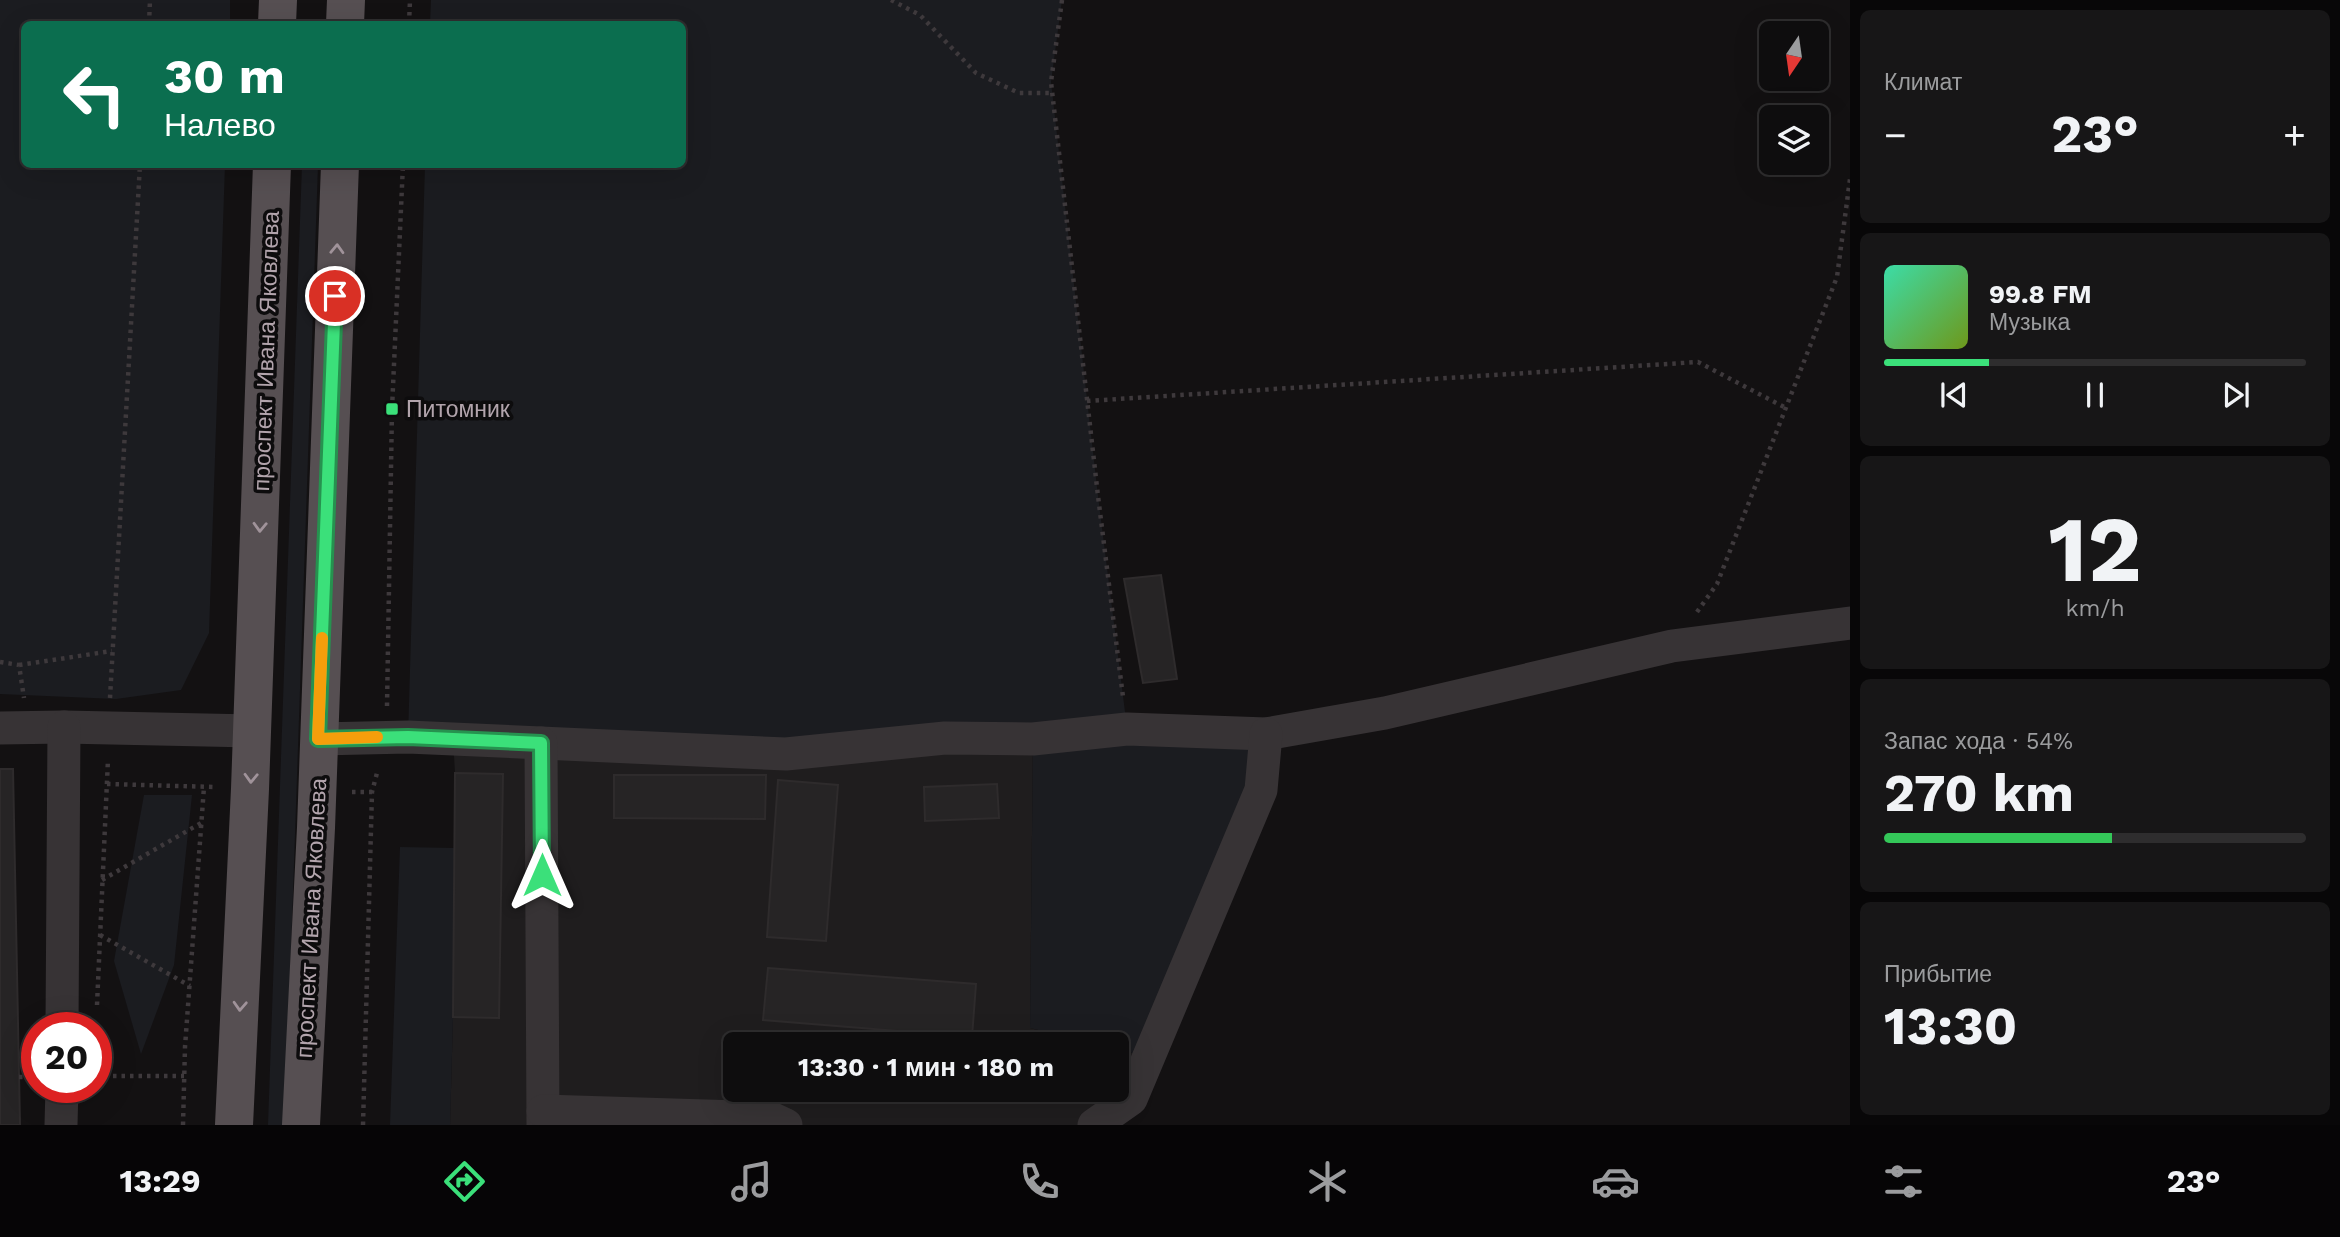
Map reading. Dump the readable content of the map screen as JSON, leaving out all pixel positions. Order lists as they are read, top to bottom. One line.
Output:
{"streets":{"main road":["проспект Ивана Яковлева"]},"places":{"transit":["Питомник"]},"north":"bottom","page":{"tile":["Климат",["12","km/h"],["Запас хода · 54%","270 km"],["Прибытие","13:30"]],"turn":["30 m","Налево"],"heat":["−","23°","+"],"song":["99.8 FM","Музыка"],"limit":"20","trip":"13:30 · 1 мин · 180 m","tabs":["13:29","23°"]}}
